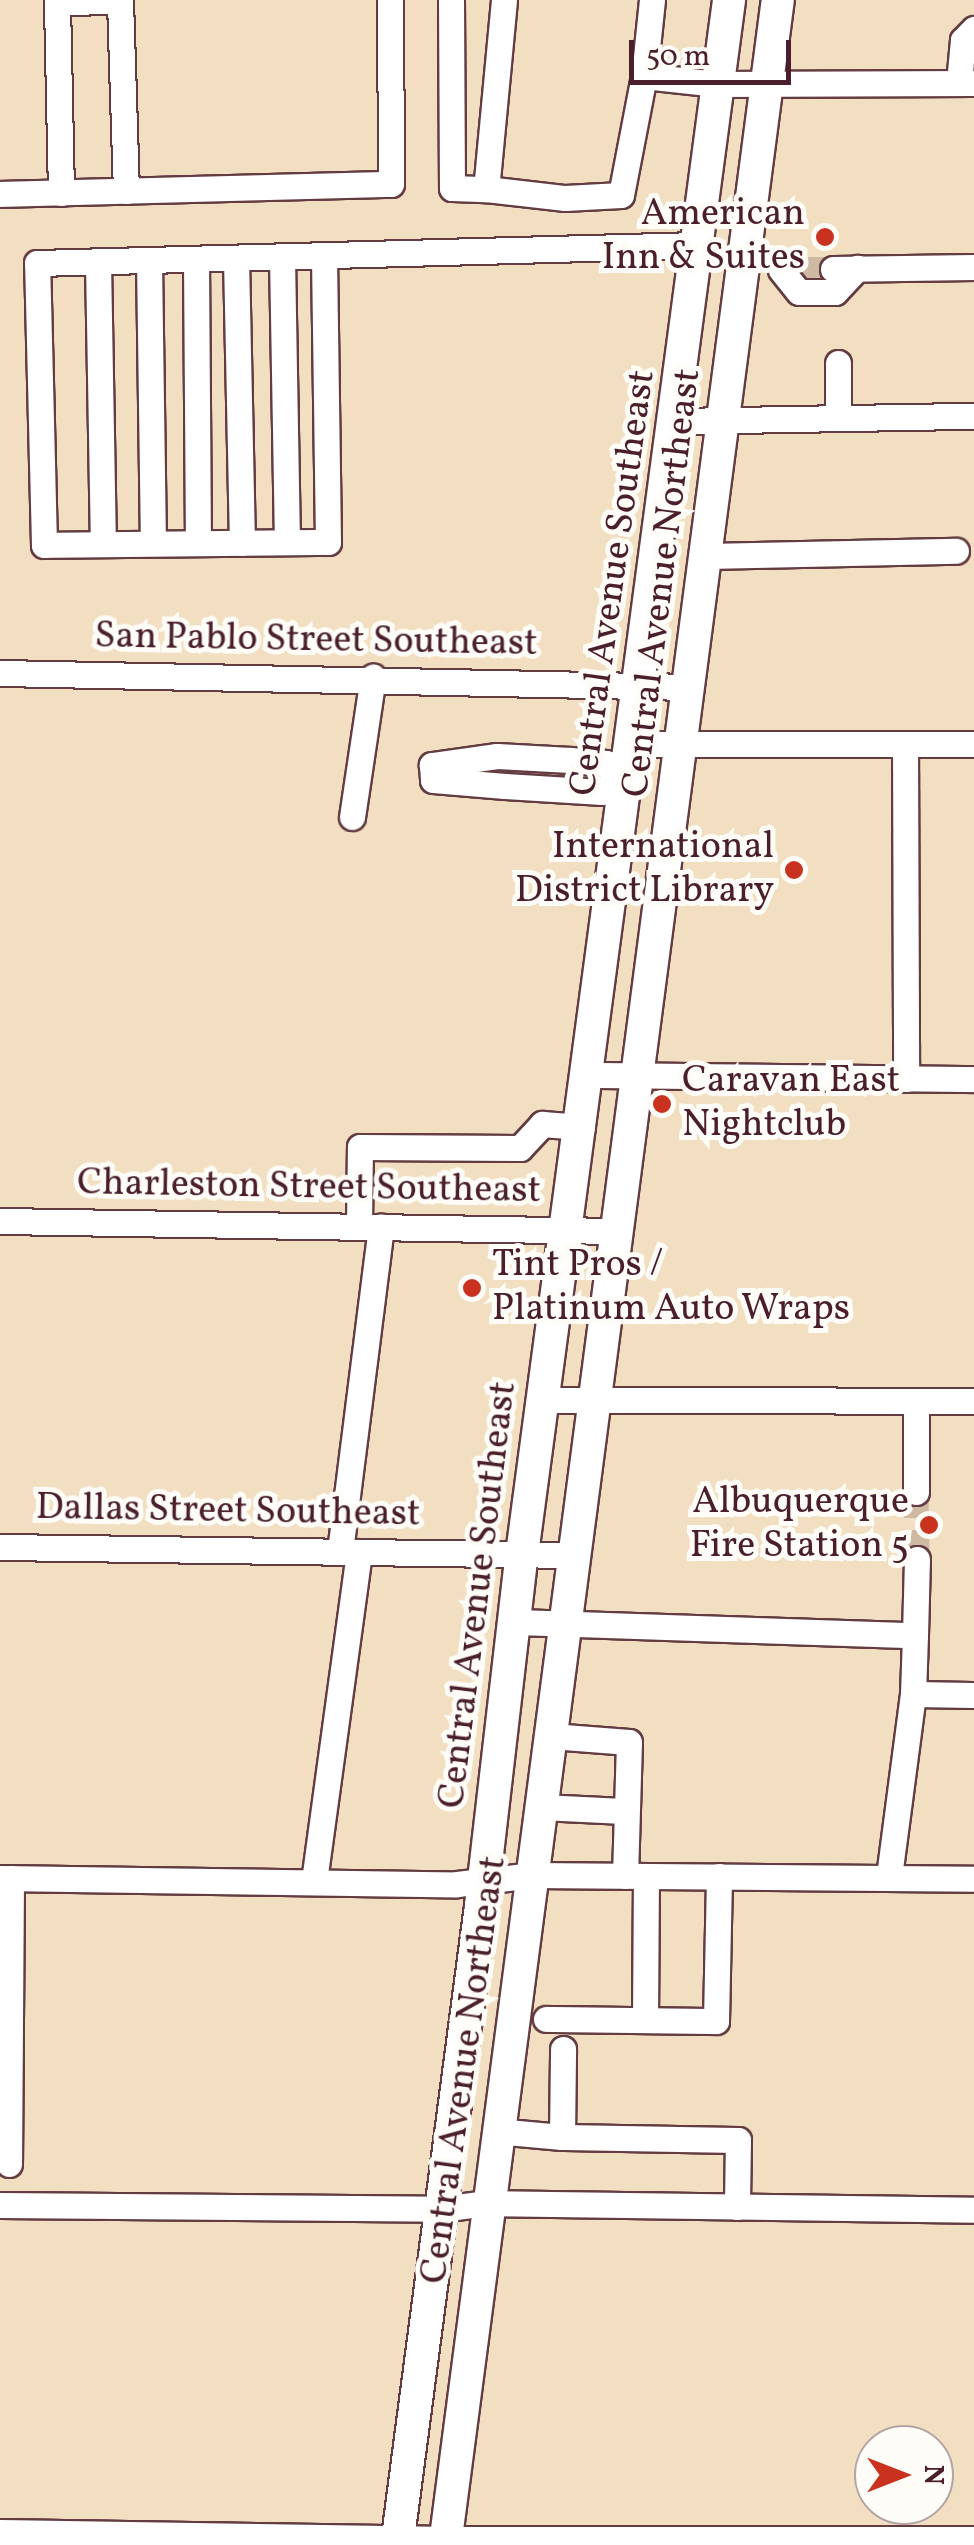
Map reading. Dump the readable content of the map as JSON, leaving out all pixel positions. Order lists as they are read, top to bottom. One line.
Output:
{"streets":{"main road":["Central Avenue Southeast","Central Avenue Northeast"],"street":["San Pablo Street Southeast","Charleston Street Southeast","Dallas Street Southeast"]},"crossings":[["Central Avenue Southeast","San Pablo Street Southeast"],["Central Avenue Southeast","Charleston Street Southeast"],["Central Avenue Southeast","Dallas Street Southeast"],["Central Avenue Northeast","San Pablo Street Southeast"],["Central Avenue Northeast","Charleston Street Southeast"],["Central Avenue Northeast","Dallas Street Southeast"]],"places":["American Inn & Suites","International District Library","Caravan East Nightclub","Tint Pros / Platinum Auto Wraps","Albuquerque Fire Station 5"],"scale_bar":"50 m","north":"right"}
